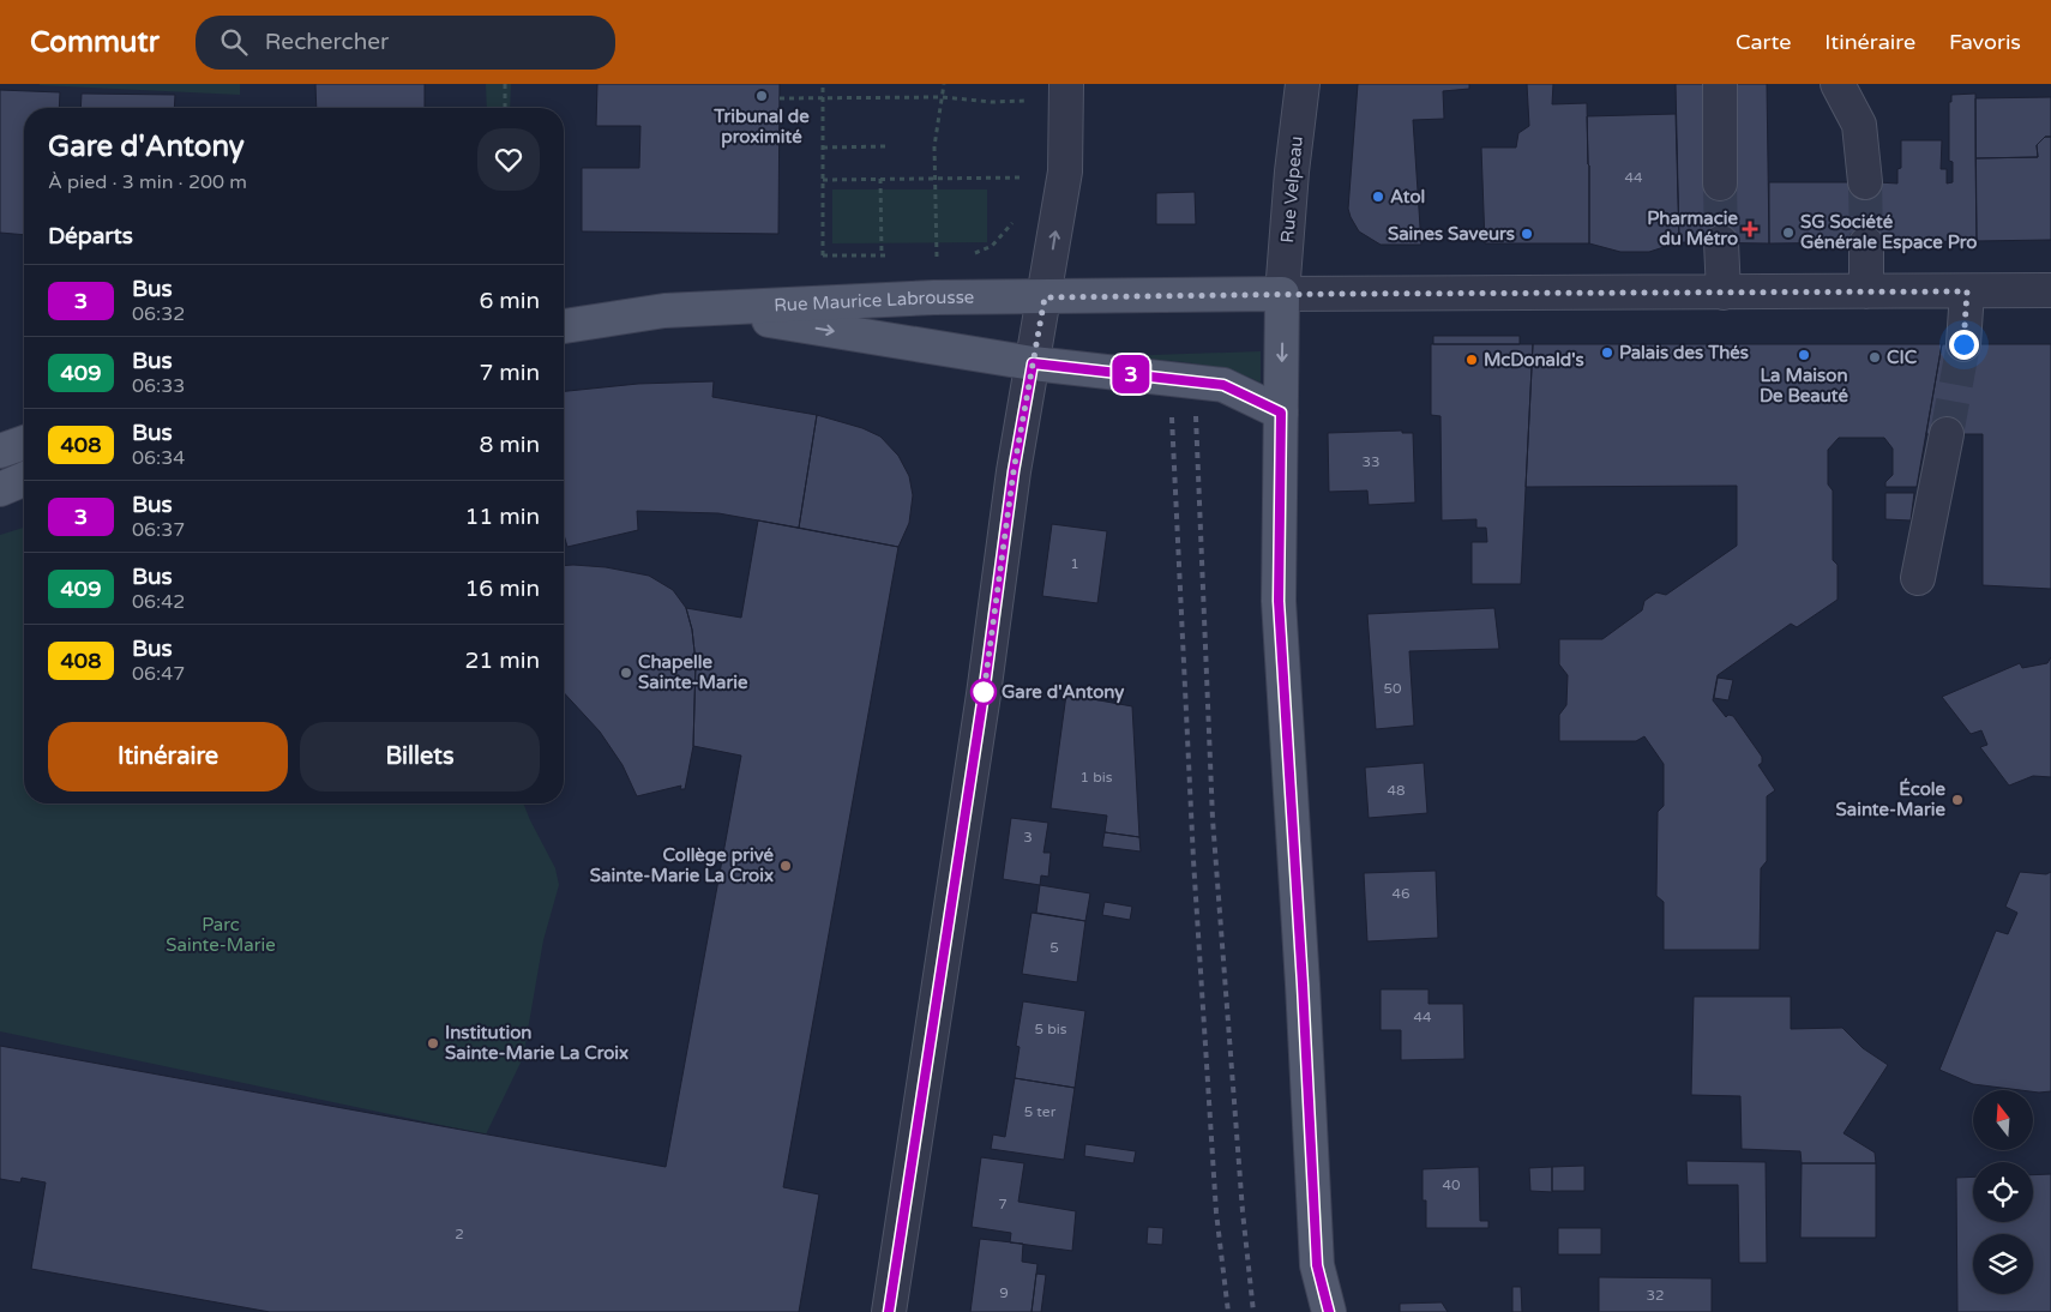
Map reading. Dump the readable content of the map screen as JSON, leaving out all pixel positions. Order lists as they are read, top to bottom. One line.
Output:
{"streets":{"main road":["Rue Maurice Labrousse"],"street":["Rue Velpeau"]},"crossings":[["Rue Velpeau","Rue Maurice Labrousse"]],"parks":["Parc Sainte-Marie"],"places":{"other":["Tribunal de proximité","Atol","SG Société Générale Espace Pro","Saines Saveurs","Palais des Thés","La Maison De Beauté","CIC","McDonald's","Chapelle Sainte-Marie","Gare d'Antony","École Sainte-Marie","Collège privé Sainte-Marie La Croix","Institution Sainte-Marie La Croix"],"health":["Pharmacie du Métro"]},"lines":["bus line 3"],"house_numbers":["44","33","1","50","1 bis","48","3","46","5","44","5 bis","5 ter","40","7","2","9","32"],"north":"top","page":{"header":"Commutr","search":"Rechercher","nav":["Carte","Itinéraire","Favoris"],"on_map":"3","heading":[["Gare d'Antony","À pied · 3 min · 200 m"],"Départs"],"list":[{"mark":"3","name":"Bus","note":"06:32","value":"6 min"},{"mark":"409","name":"Bus","note":"06:33","value":"7 min"},{"mark":"408","name":"Bus","note":"06:34","value":"8 min"},{"mark":"3","name":"Bus","note":"06:37","value":"11 min"},{"mark":"409","name":"Bus","note":"06:42","value":"16 min"},{"mark":"408","name":"Bus","note":"06:47","value":"21 min"}],"buttons":["Itinéraire","Billets"]}}
